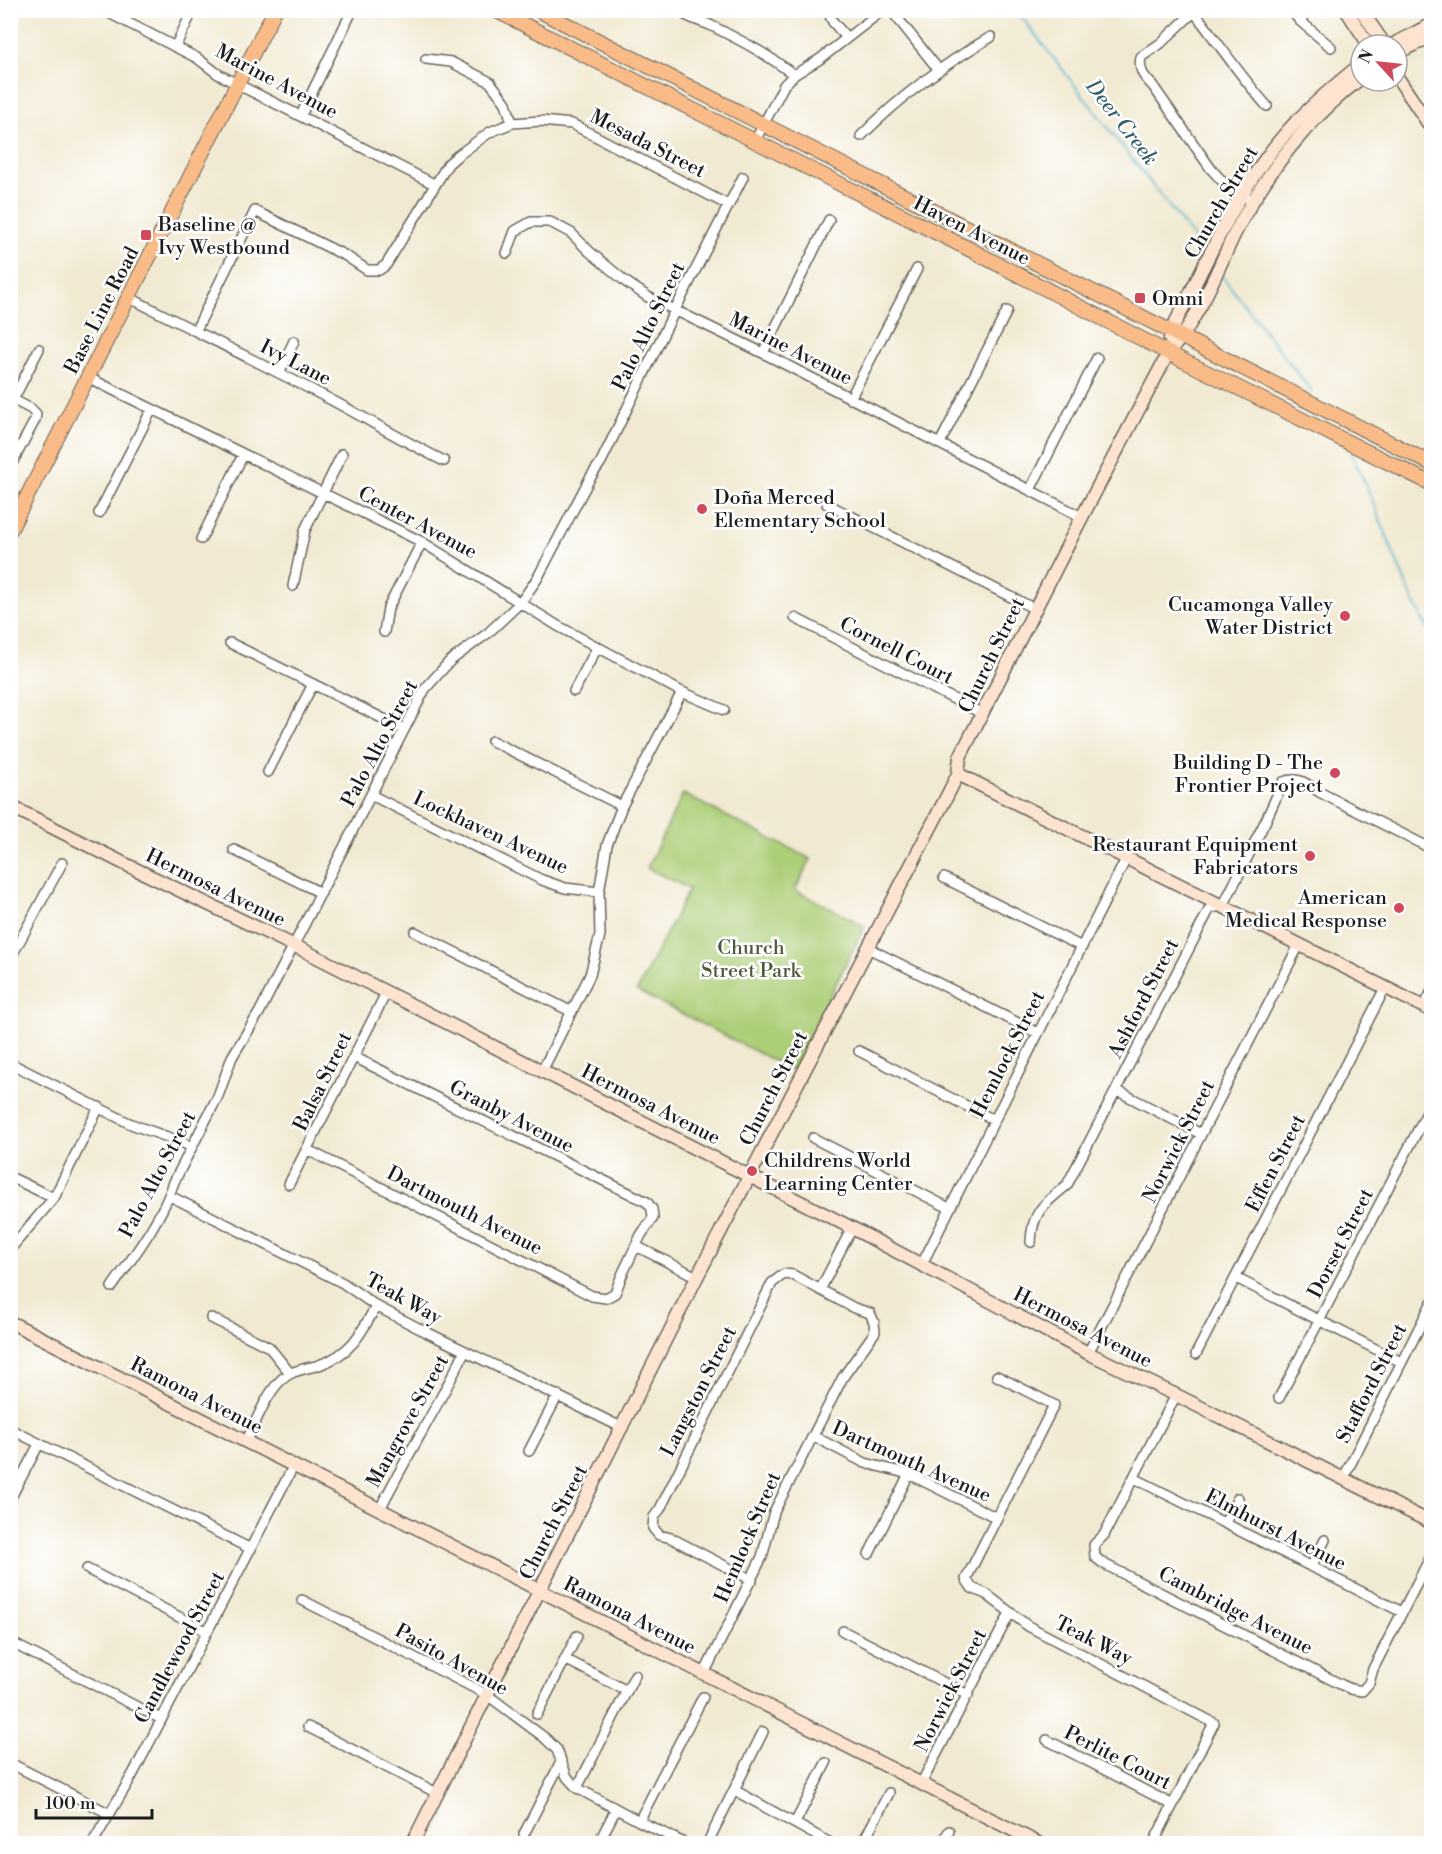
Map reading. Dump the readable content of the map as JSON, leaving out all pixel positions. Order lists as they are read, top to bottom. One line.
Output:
{"streets":{"main road":["Haven Avenue","Base Line Road"],"street":["Marine Avenue","Mesada Street","Church Street","Palo Alto Street","Ivy Lane","Center Avenue","Cornell Court","Lockhaven Avenue","Hermosa Avenue","Ashford Street","Hemlock Street","Balsa Street","Granby Avenue","Norwick Street","Effen Street","Dartmouth Avenue","Dorset Street","Teak Way","Stafford Street","Langston Street","Ramona Avenue","Mangrove Street","Elmhurst Avenue","Cambridge Avenue","Candlewood Street","Pasito Avenue","Perlite Court"]},"crossings":[["Marine Avenue","Church Street"],["Marine Avenue","Base Line Road"],["Marine Avenue","Palo Alto Street"],["Mesada Street","Palo Alto Street"],["Church Street","Haven Avenue"],["Church Street","Cornell Court"],["Church Street","Hermosa Avenue"],["Church Street","Teak Way"],["Church Street","Ramona Avenue"],["Church Street","Pasito Avenue"],["Base Line Road","Ivy Lane"],["Base Line Road","Center Avenue"],["Palo Alto Street","Center Avenue"],["Palo Alto Street","Lockhaven Avenue"],["Palo Alto Street","Hermosa Avenue"],["Palo Alto Street","Teak Way"],["Hermosa Avenue","Hemlock Street"],["Hermosa Avenue","Balsa Street"],["Hermosa Avenue","Norwick Street"],["Hermosa Avenue","Stafford Street"],["Hemlock Street","Dartmouth Avenue"],["Hemlock Street","Langston Street"],["Hemlock Street","Ramona Avenue"],["Balsa Street","Granby Avenue"],["Balsa Street","Dartmouth Avenue"],["Granby Avenue","Dartmouth Avenue"],["Norwick Street","Teak Way"],["Norwick Street","Ramona Avenue"],["Dartmouth Avenue","Teak Way"],["Teak Way","Mangrove Street"],["Teak Way","Perlite Court"],["Ramona Avenue","Mangrove Street"],["Ramona Avenue","Candlewood Street"],["Elmhurst Avenue","Cambridge Avenue"]],"water":["Deer Creek"],"parks":["Church Street Park"],"places":{"transit":["Baseline @ Ivy Westbound","Omni"],"other":["Doña Merced Elementary School","Cucamonga Valley Water District","Building D - The Frontier Project","Restaurant Equipment Fabricators","American Medical Response","Childrens World Learning Center"]},"scale_bar":"100 m","north":"top left"}
